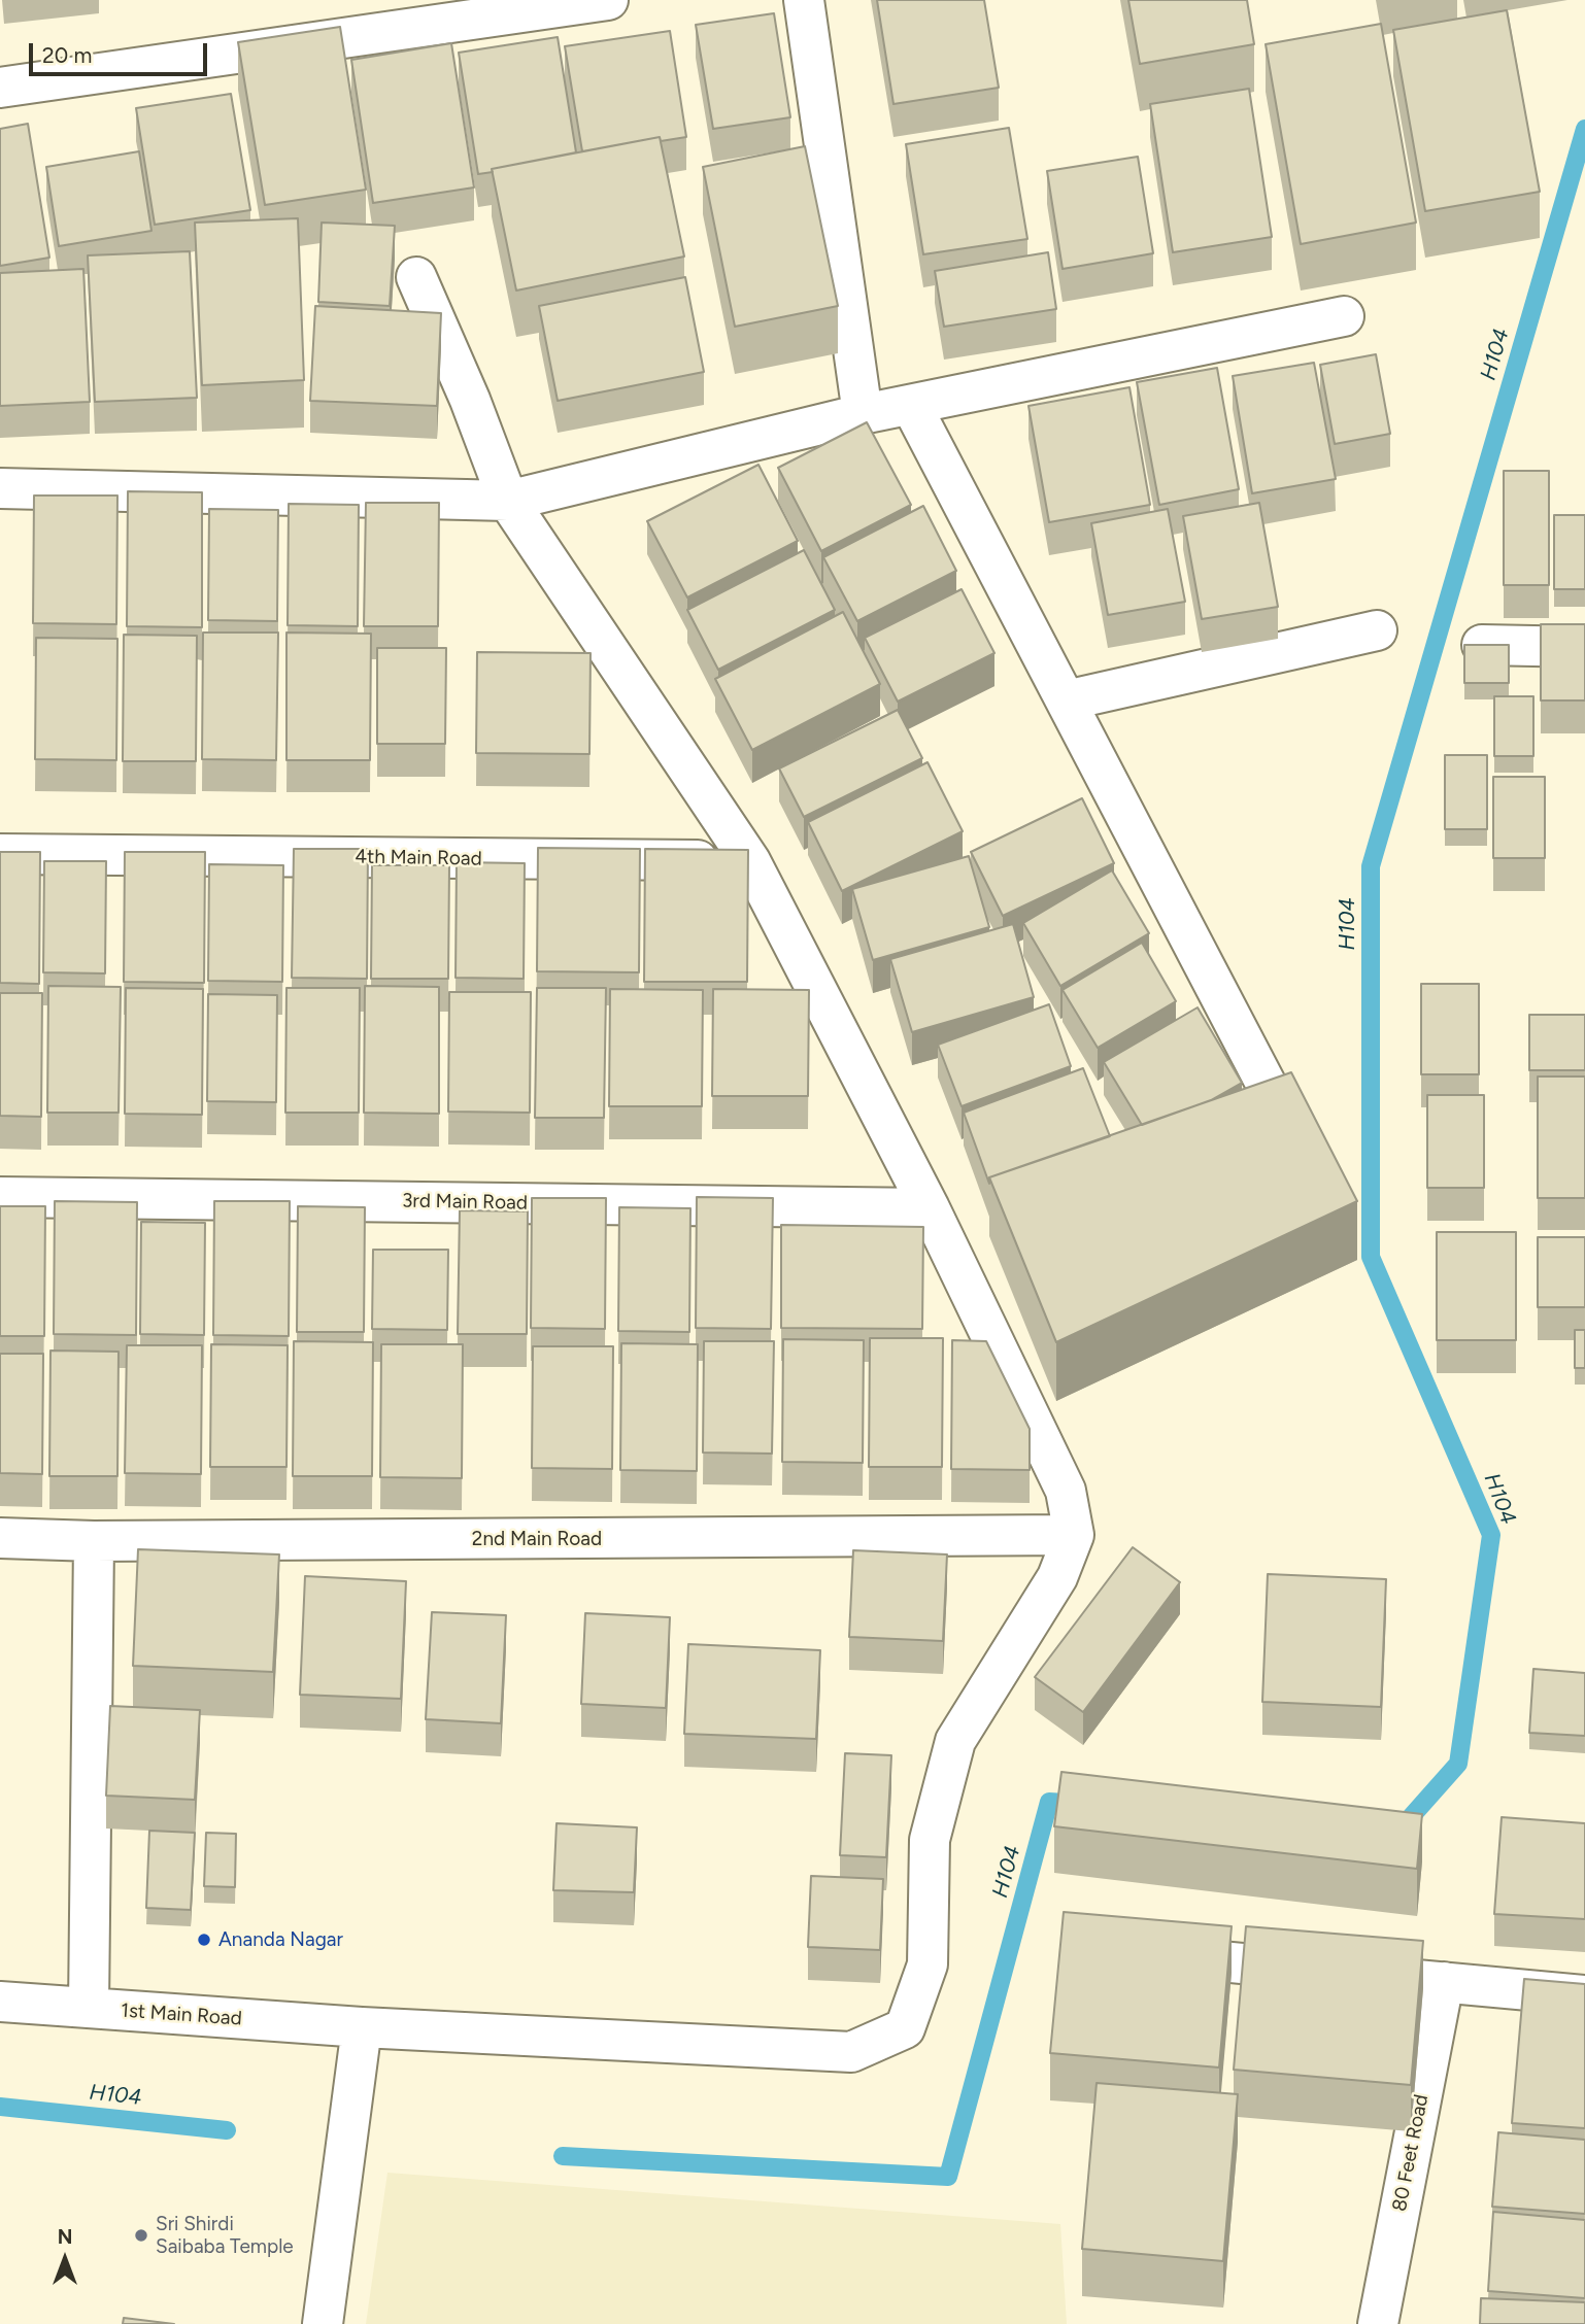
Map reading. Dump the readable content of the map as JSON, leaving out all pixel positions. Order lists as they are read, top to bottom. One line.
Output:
{"streets":{"street":["4th Main Road","3rd Main Road","2nd Main Road","1st Main Road","80 Feet Road"]},"crossings":[["2nd Main Road","1st Main Road"]],"water":["H104"],"places":["Ananda Nagar","Sri Shirdi Saibaba Temple"],"scale_bar":"20 m","north":"top"}
